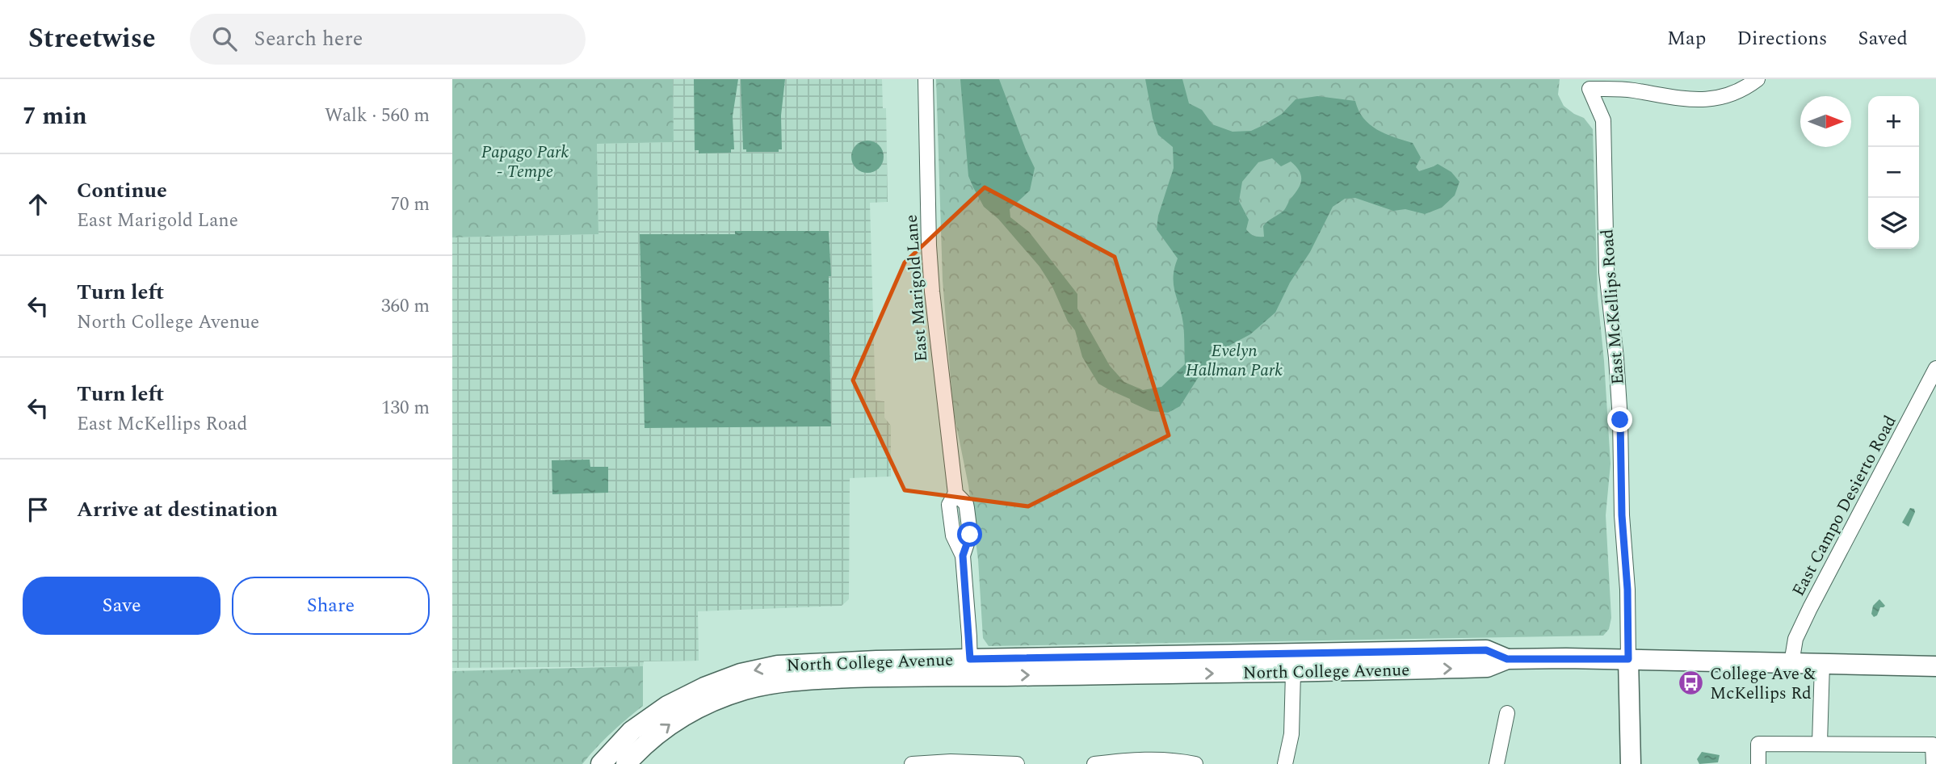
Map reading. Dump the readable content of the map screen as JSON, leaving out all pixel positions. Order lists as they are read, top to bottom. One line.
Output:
{"streets":{"street":["East Marigold Lane","East McKellips Road","East Campo Desierto Road","North College Avenue"]},"crossings":[["East Marigold Lane","North College Avenue"],["East McKellips Road","North College Avenue"],["East Campo Desierto Road","North College Avenue"]],"parks":["Papago Park - Tempe","Evelyn Hallman Park"],"places":{"bus stop":["College Ave & McKellips Rd"]},"north":"right","page":{"header":"Streetwise","search":"Search here","nav":["Map","Directions","Saved"],"heading":["7 min","Walk · 560 m"],"map_buttons":["+","−"],"list":[["Continue","East Marigold Lane","70 m"],["Turn left","North College Avenue","360 m"],["Turn left","East McKellips Road","130 m"],"Arrive at destination"],"buttons":["Save","Share"]}}
